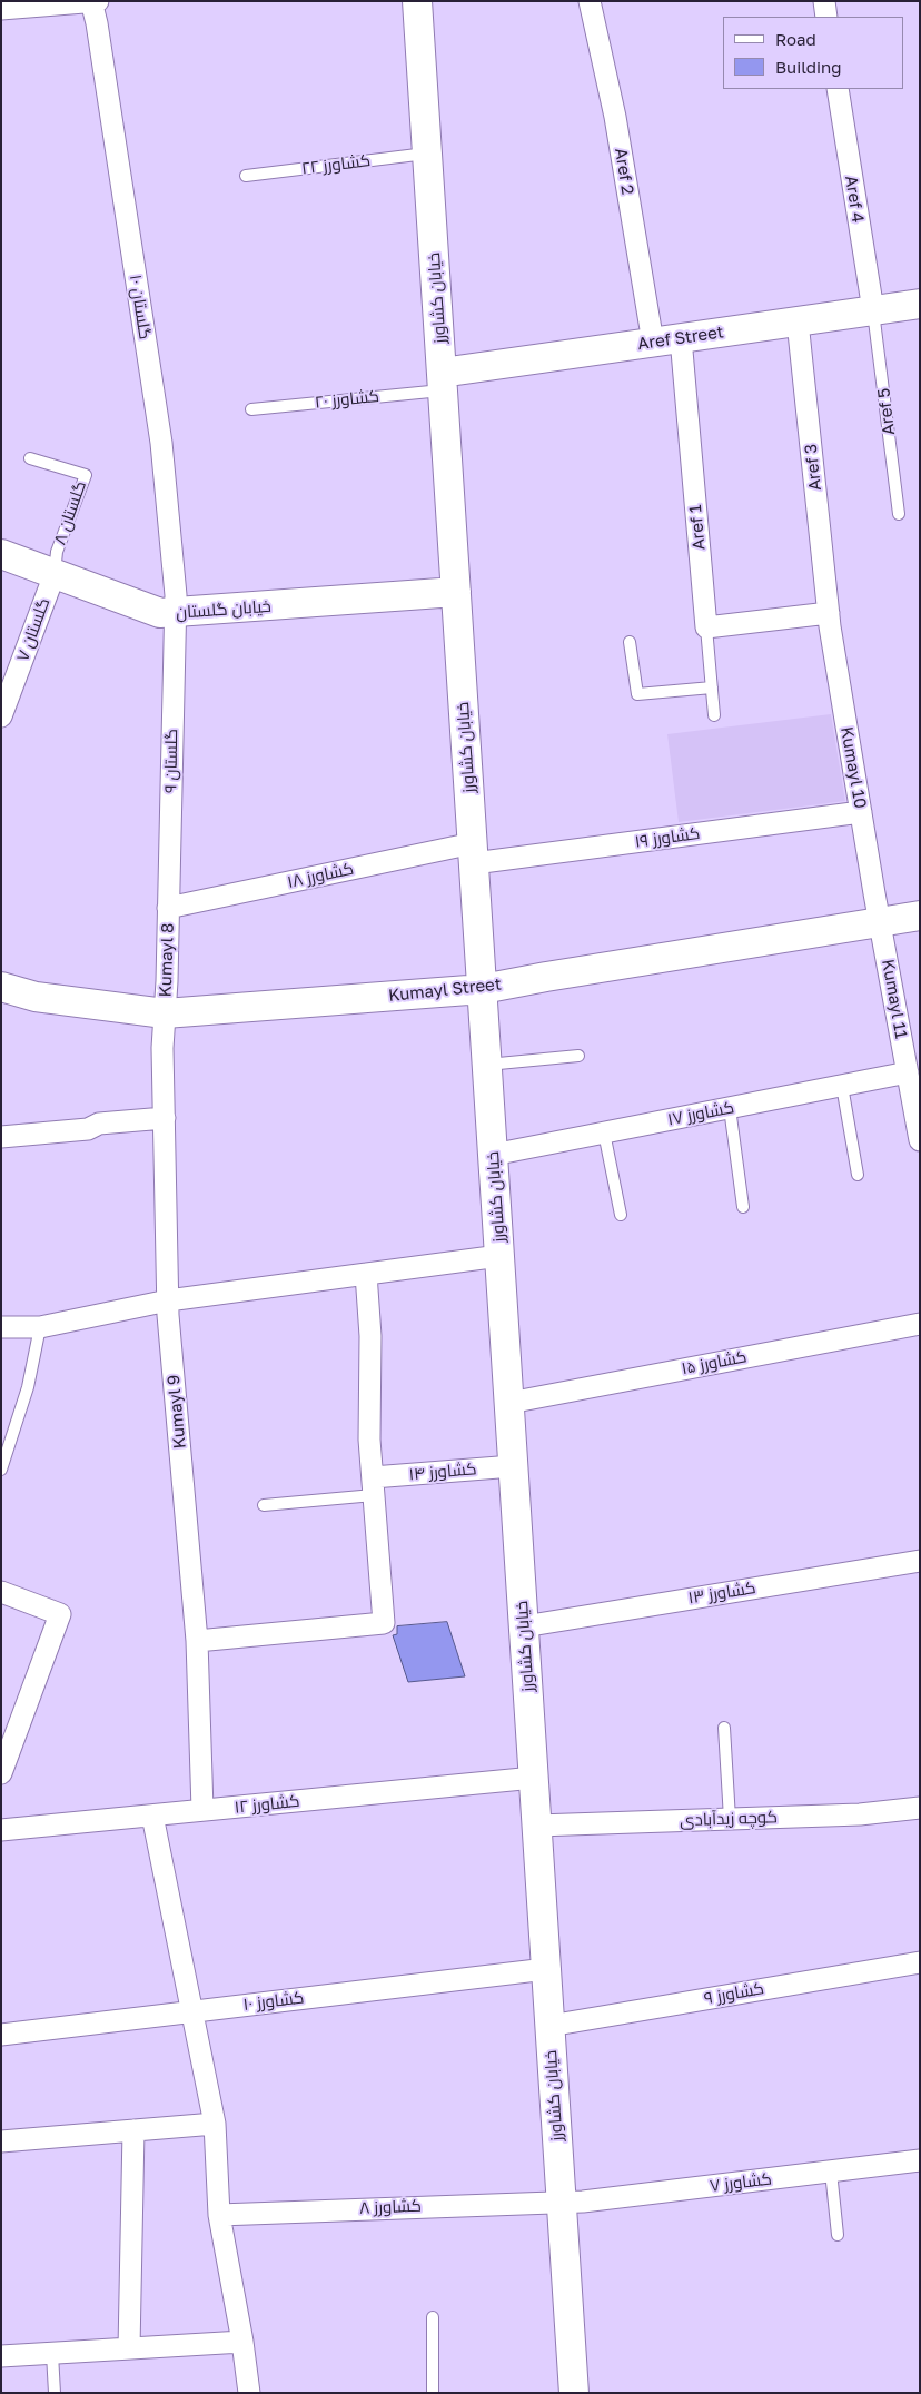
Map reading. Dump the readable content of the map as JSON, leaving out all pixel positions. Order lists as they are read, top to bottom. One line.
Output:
{"streets":{"street":["Aref 2","Aref 4","خیابان کشاورز","گلستان ۱۰","Aref Street","Aref 3","Aref 1","خیابان گلستان","گلستان ۷","گلستان ۹","Kumayl 10","کشاورز ۱۹","کشاورز ۱۸","Kumayl 8","Kumayl Street","Kumayl 11","کشاورز ۱۷","کشاورز ۱۵","Kumayl 9","کشاورز ۱۴","کشاورز ۱۳","کشاورز ۱۲","کوچه زیدآبادی","کشاورز ۹","کشاورز ۱۰","کشاورز ۷","کشاورز ۸"],"lane":["کشاورز ۲۲","کشاورز ۲۰","Aref 5","گلستان ۸"]},"crossings":[["کشاورز ۲۲","خیابان کشاورز"],["Aref 2","Aref Street"],["Aref 4","Aref Street"],["Aref 4","Aref 5"],["خیابان کشاورز","Aref Street"],["خیابان کشاورز","کشاورز ۲۰"],["خیابان کشاورز","خیابان گلستان"],["خیابان کشاورز","کشاورز ۱۹"],["خیابان کشاورز","کشاورز ۱۸"],["خیابان کشاورز","Kumayl Street"],["خیابان کشاورز","کشاورز ۱۷"],["خیابان کشاورز","کشاورز ۱۵"],["خیابان کشاورز","کشاورز ۱۴"],["خیابان کشاورز","کشاورز ۱۳"],["خیابان کشاورز","کشاورز ۱۲"],["خیابان کشاورز","کوچه زیدآبادی"],["خیابان کشاورز","کشاورز ۹"],["خیابان کشاورز","کشاورز ۱۰"],["خیابان کشاورز","کشاورز ۷"],["خیابان کشاورز","کشاورز ۸"],["گلستان ۱۰","خیابان گلستان"],["گلستان ۱۰","گلستان ۹"],["Aref Street","کشاورز ۲۰"],["Aref Street","Aref 5"],["Aref Street","Aref 3"],["Aref Street","Aref 1"],["Aref 3","Kumayl 10"],["گلستان ۸","خیابان گلستان"],["گلستان ۸","گلستان ۷"],["خیابان گلستان","گلستان ۷"],["خیابان گلستان","گلستان ۹"],["گلستان ۹","کشاورز ۱۸"],["گلستان ۹","Kumayl 8"],["Kumayl 10","کشاورز ۱۹"],["Kumayl 10","Kumayl Street"],["Kumayl 10","Kumayl 11"],["کشاورز ۱۹","کشاورز ۱۸"],["کشاورز ۱۸","Kumayl 8"],["Kumayl 8","Kumayl Street"],["Kumayl 8","Kumayl 9"],["Kumayl Street","Kumayl 11"],["Kumayl Street","Kumayl 9"],["Kumayl 11","کشاورز ۱۷"],["Kumayl 9","کشاورز ۱۲"],["کشاورز ۷","کشاورز ۸"]],"legend":["Road","Building"]}
